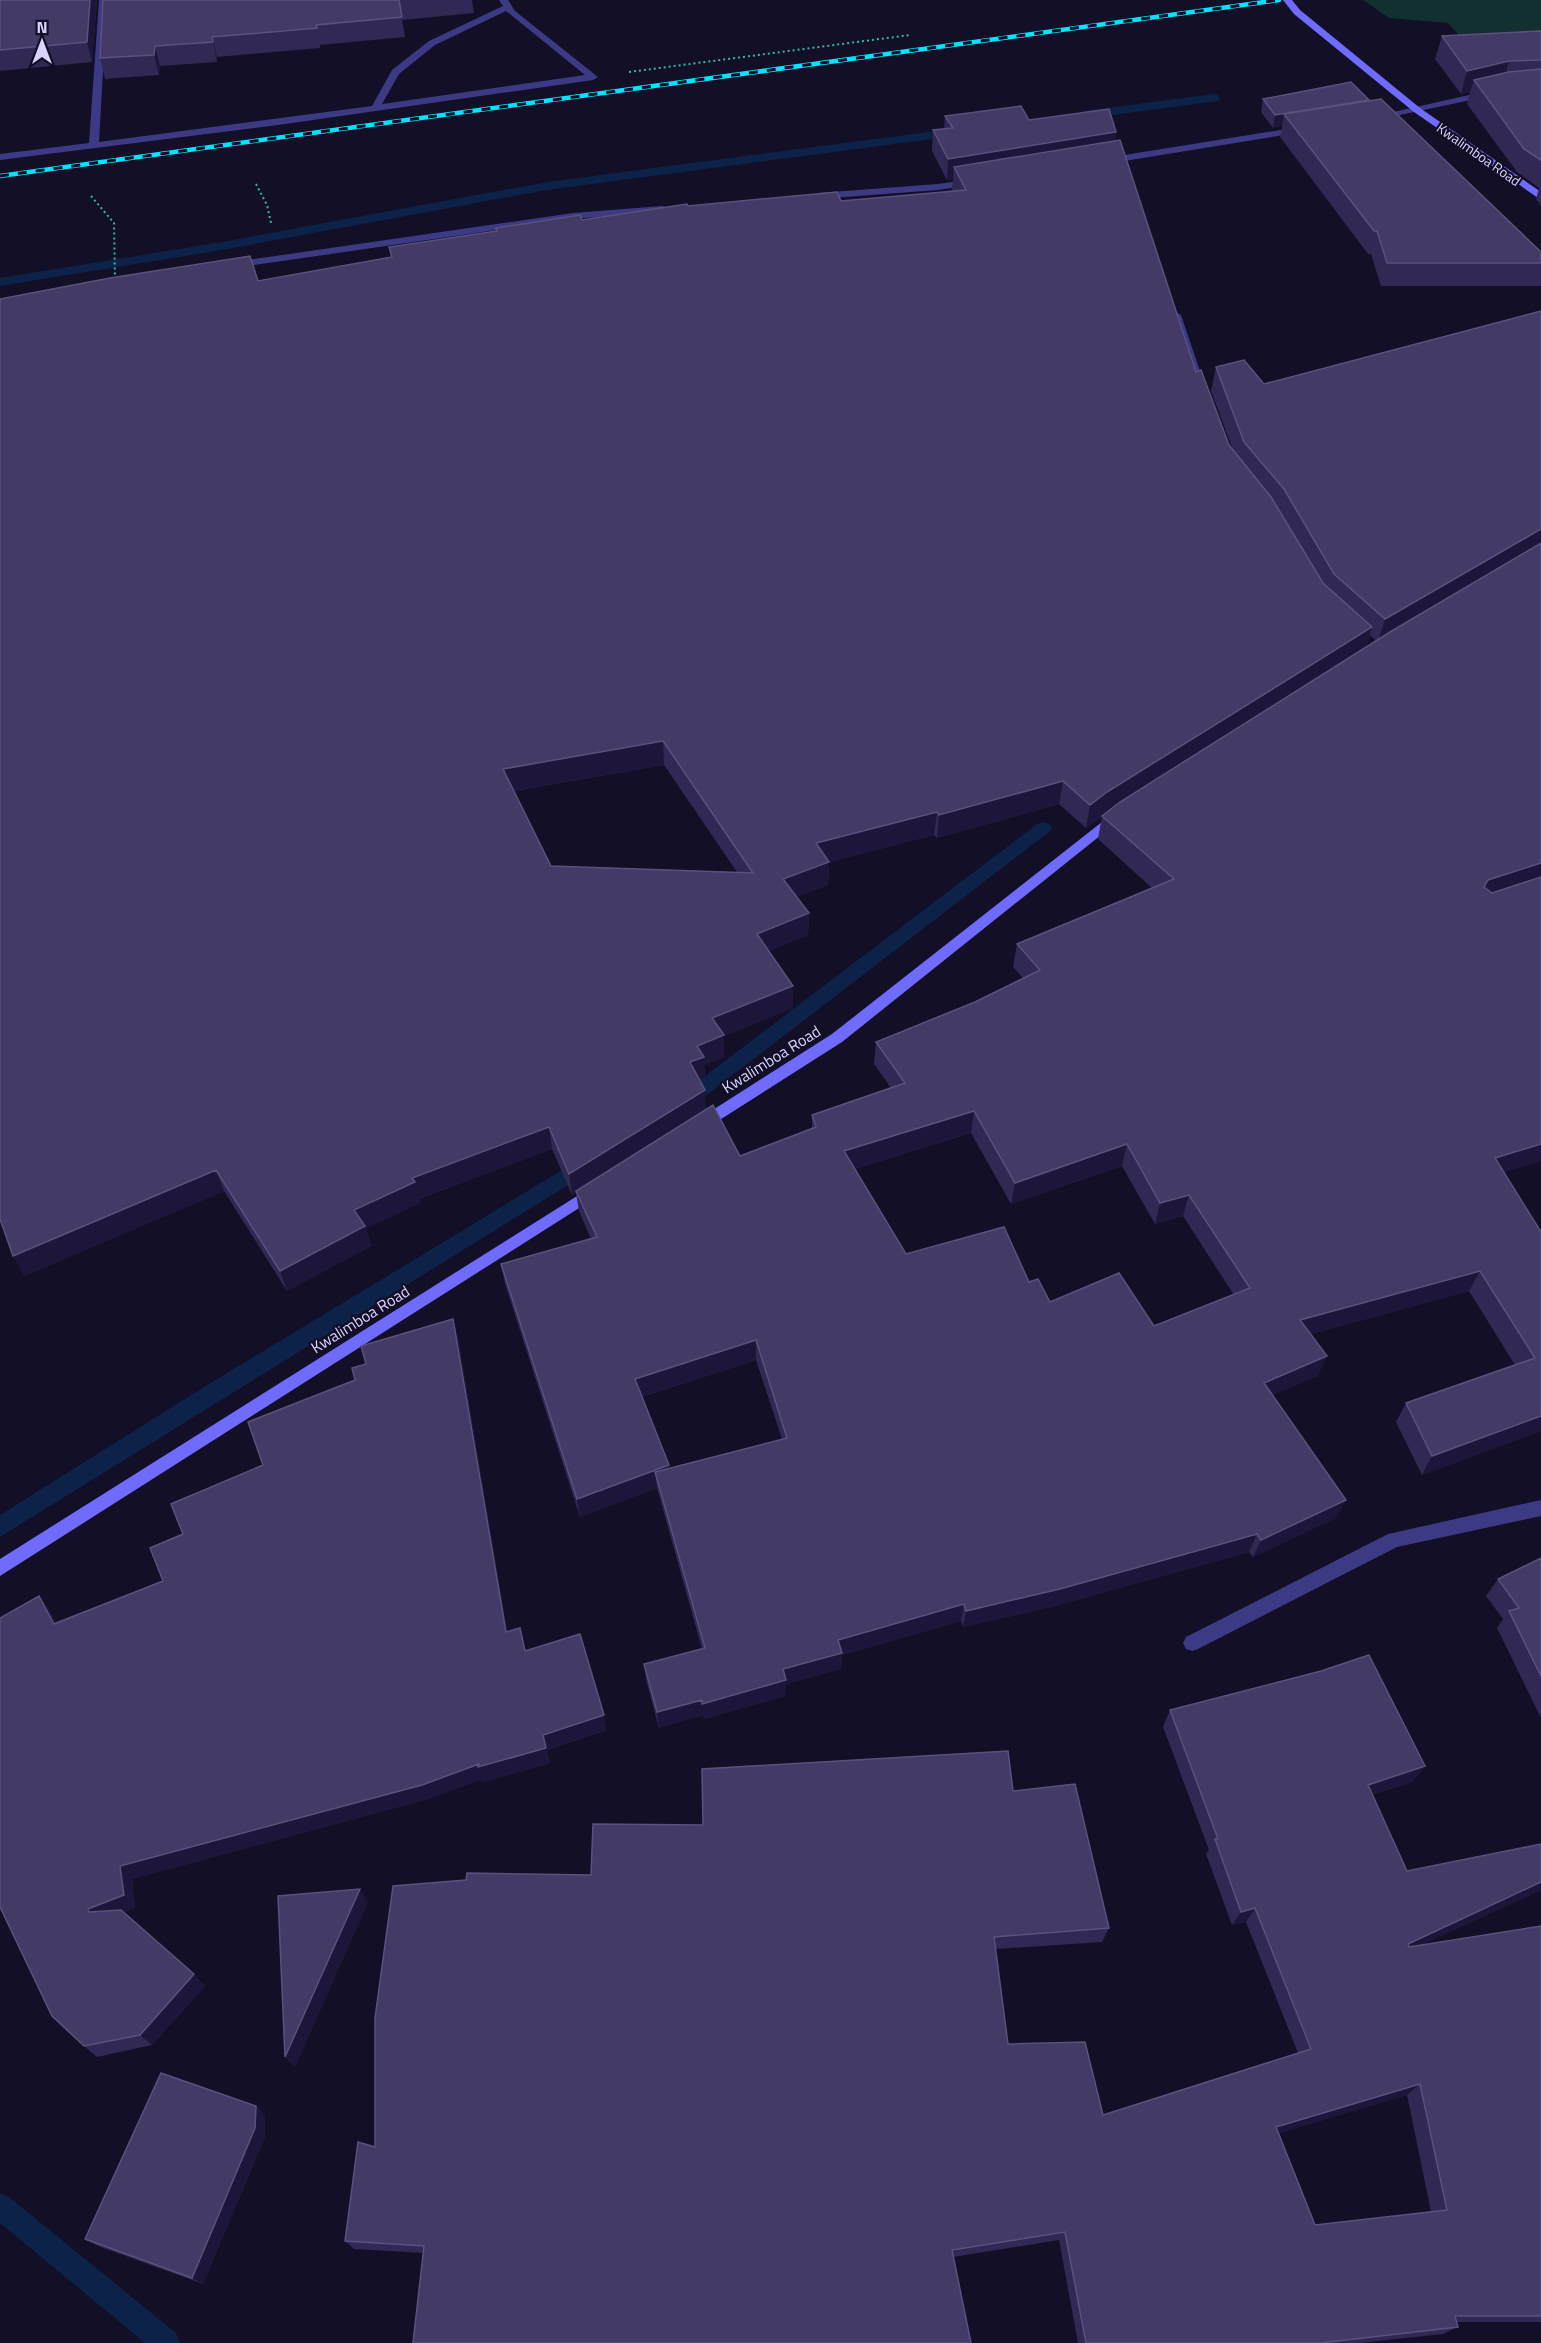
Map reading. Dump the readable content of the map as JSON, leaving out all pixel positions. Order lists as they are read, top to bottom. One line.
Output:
{"streets":{"street":["Kwalimboa Road"]},"north":"top"}
